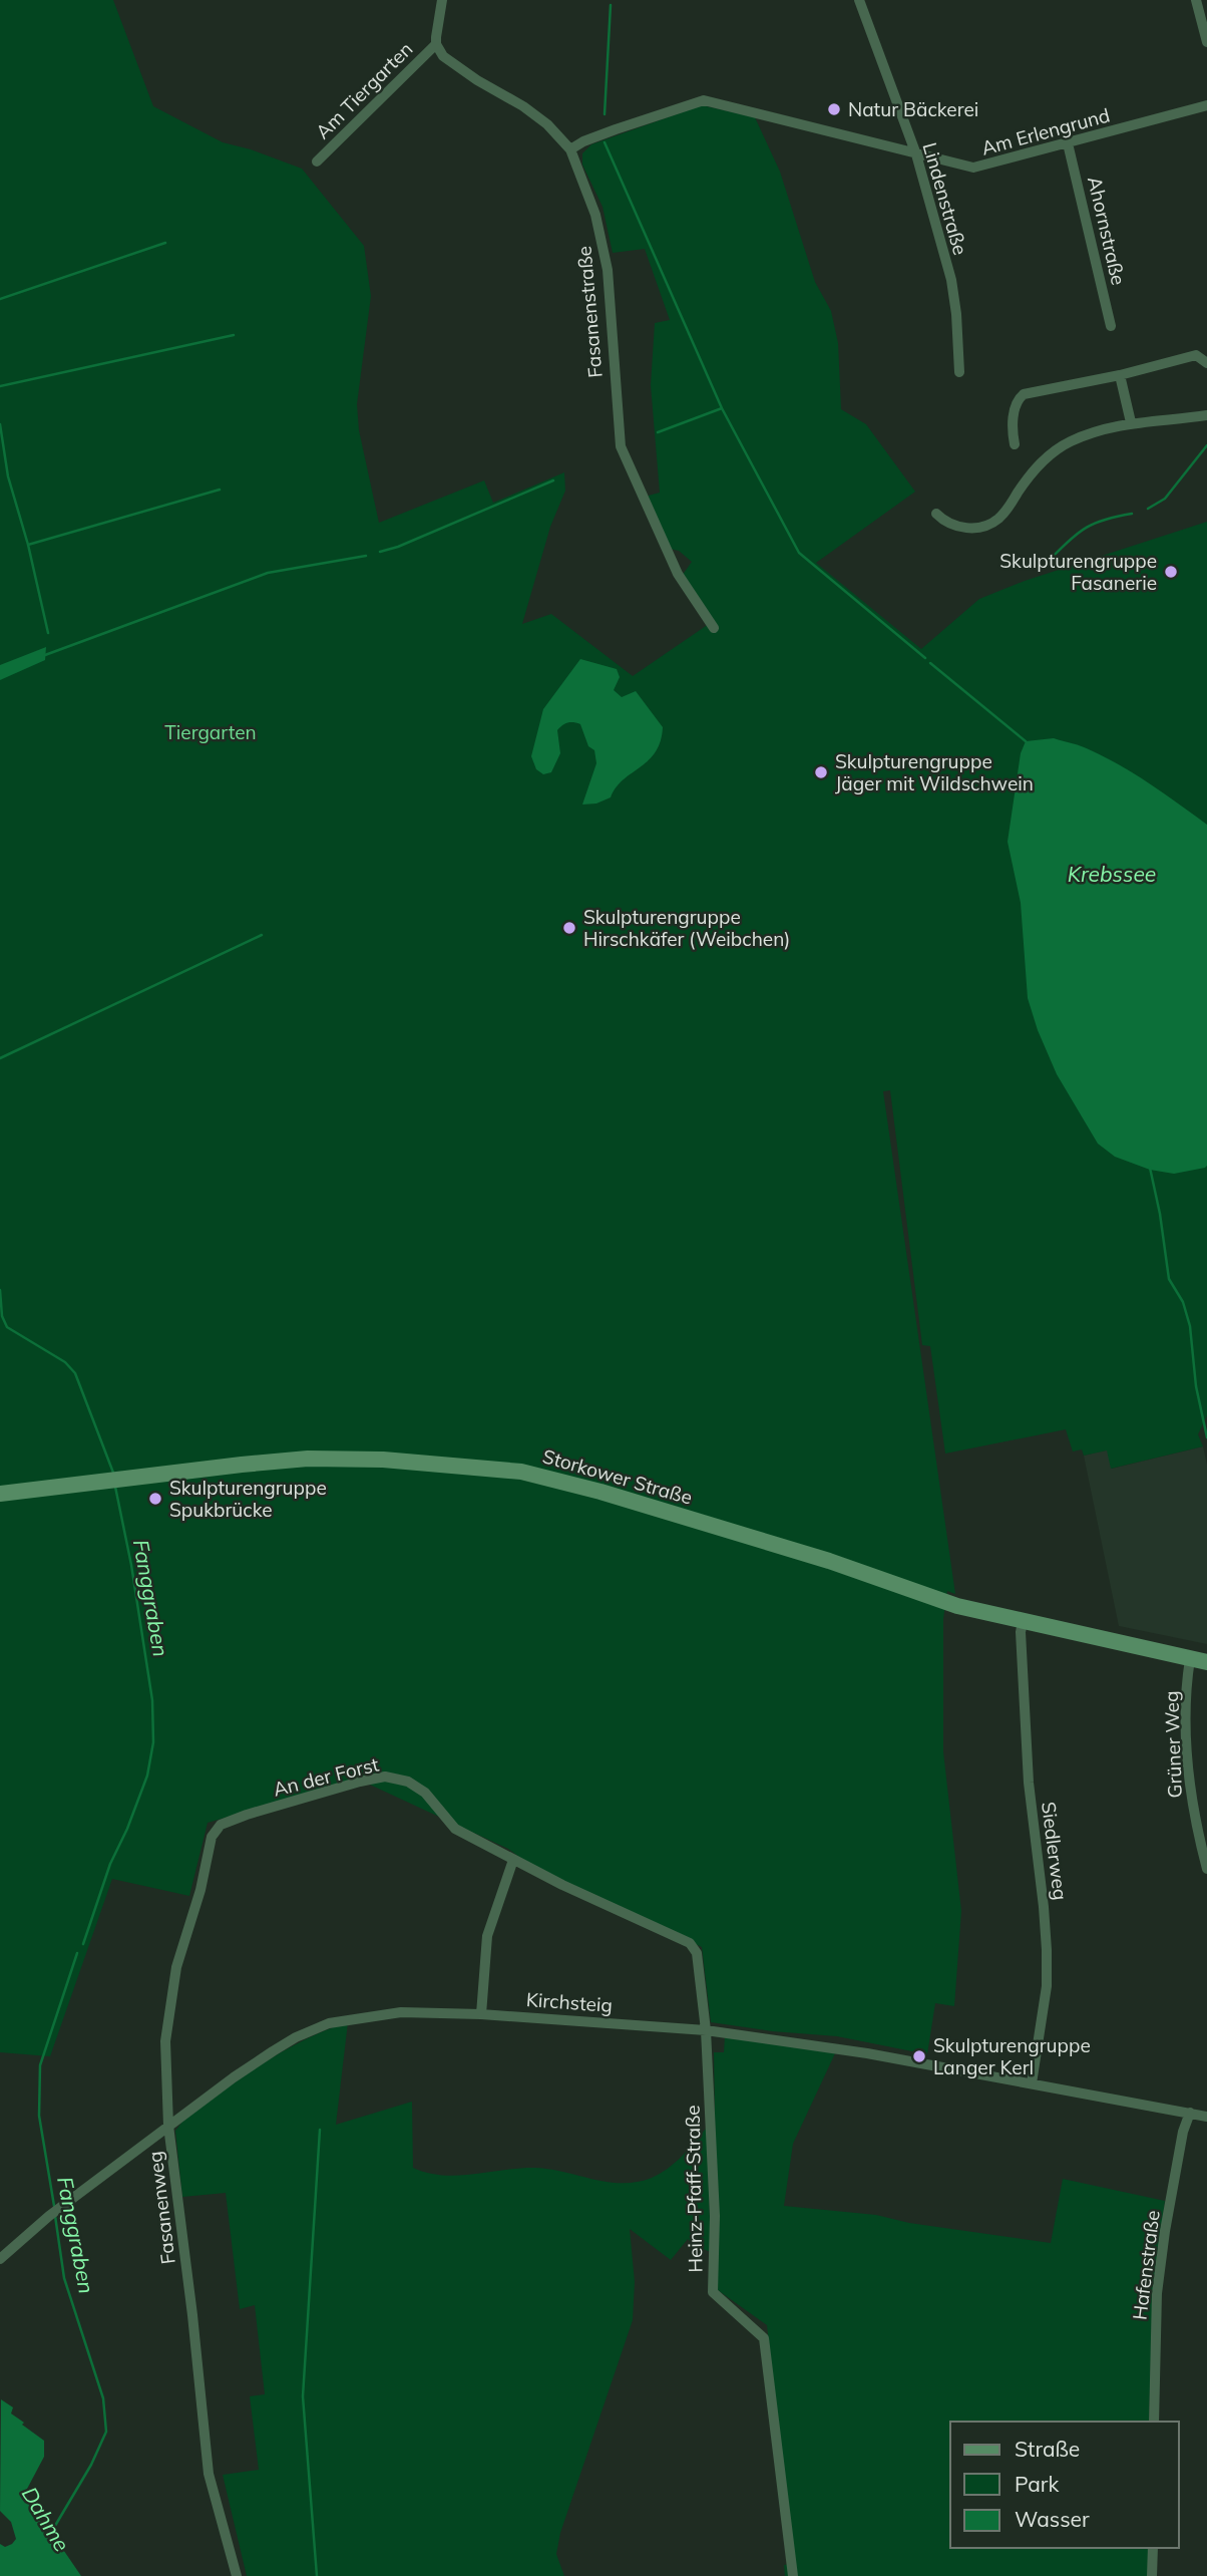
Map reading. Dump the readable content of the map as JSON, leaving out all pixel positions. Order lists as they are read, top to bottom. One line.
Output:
{"streets":{"main road":["Storkower Straße"],"street":["Am Tiergarten","Am Erlengrund","Lindenstraße","Ahornstraße","Fasanenstraße","Grüner Weg","An der Forst","Siedlerweg","Kirchsteig","Heinz-Pfaff-Straße","Fasanenweg","Hafenstraße"]},"crossings":[["Am Tiergarten","Fasanenstraße"],["Am Erlengrund","Lindenstraße"],["Am Erlengrund","Ahornstraße"],["Am Erlengrund","Fasanenstraße"],["Storkower Straße","Grüner Weg"],["Storkower Straße","Siedlerweg"],["An der Forst","Kirchsteig"],["An der Forst","Heinz-Pfaff-Straße"],["An der Forst","Fasanenweg"],["Siedlerweg","Kirchsteig"],["Kirchsteig","Heinz-Pfaff-Straße"],["Kirchsteig","Fasanenweg"],["Kirchsteig","Hafenstraße"]],"water":["Krebssee","Fanggraben","Dahme"],"parks":["Tiergarten"],"places":["Natur Bäckerei","Skulpturengruppe Fasanerie","Skulpturengruppe Jäger mit Wildschwein","Skulpturengruppe Hirschkäfer (Weibchen)","Skulpturengruppe Spukbrücke","Skulpturengruppe Langer Kerl"],"legend":["Straße","Park","Wasser"]}
